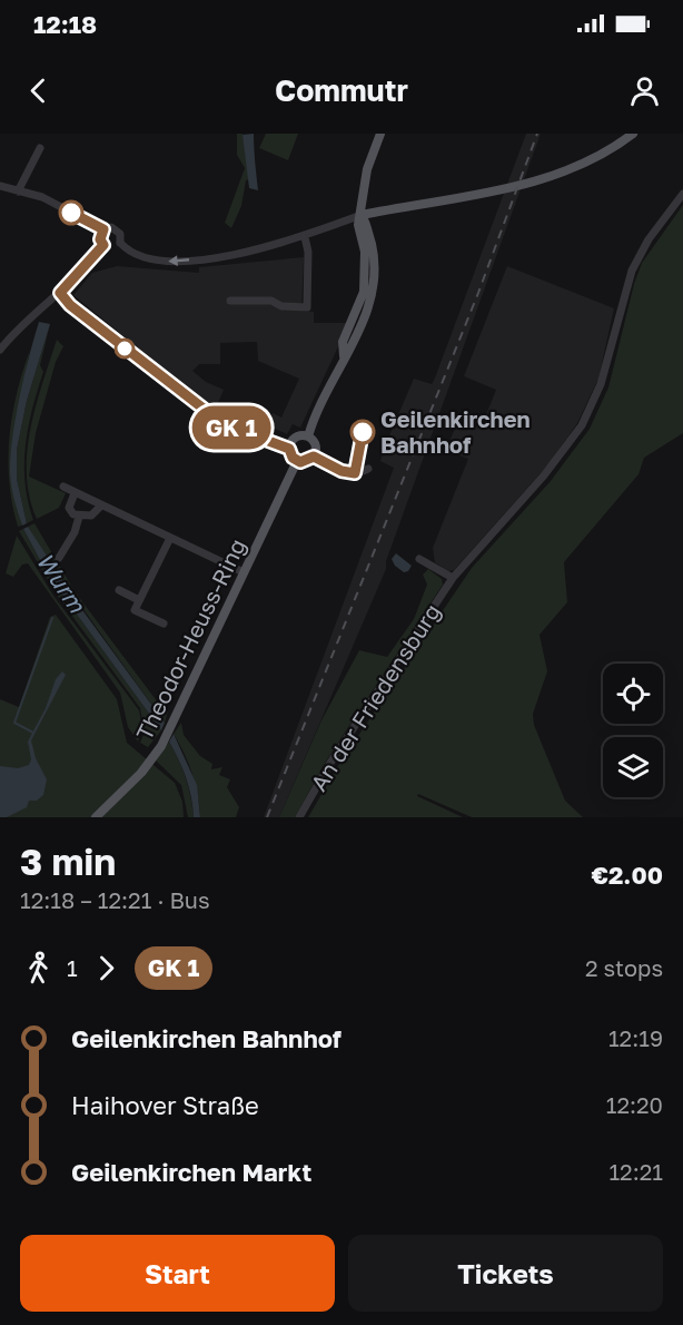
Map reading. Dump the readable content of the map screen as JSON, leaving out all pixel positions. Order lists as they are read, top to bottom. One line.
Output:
{"streets":{"main road":["Theodor-Heuss-Ring"],"street":["An der Friedensburg"]},"water":["Wurm"],"places":["Geilenkirchen Bahnhof"],"page":{"status":"12:18","header":"Commutr","on_map":"GK 1","heading":["3 min","12:18 – 12:21 · Bus","€2.00"],"legs":["1","GK 1","2 stops"],"list":[{"name":"Geilenkirchen Bahnhof","value":"12:19"},{"name":"Haihover Straße","value":"12:20"},{"name":"Geilenkirchen Markt","value":"12:21"}],"buttons":["Start","Tickets"]}}
